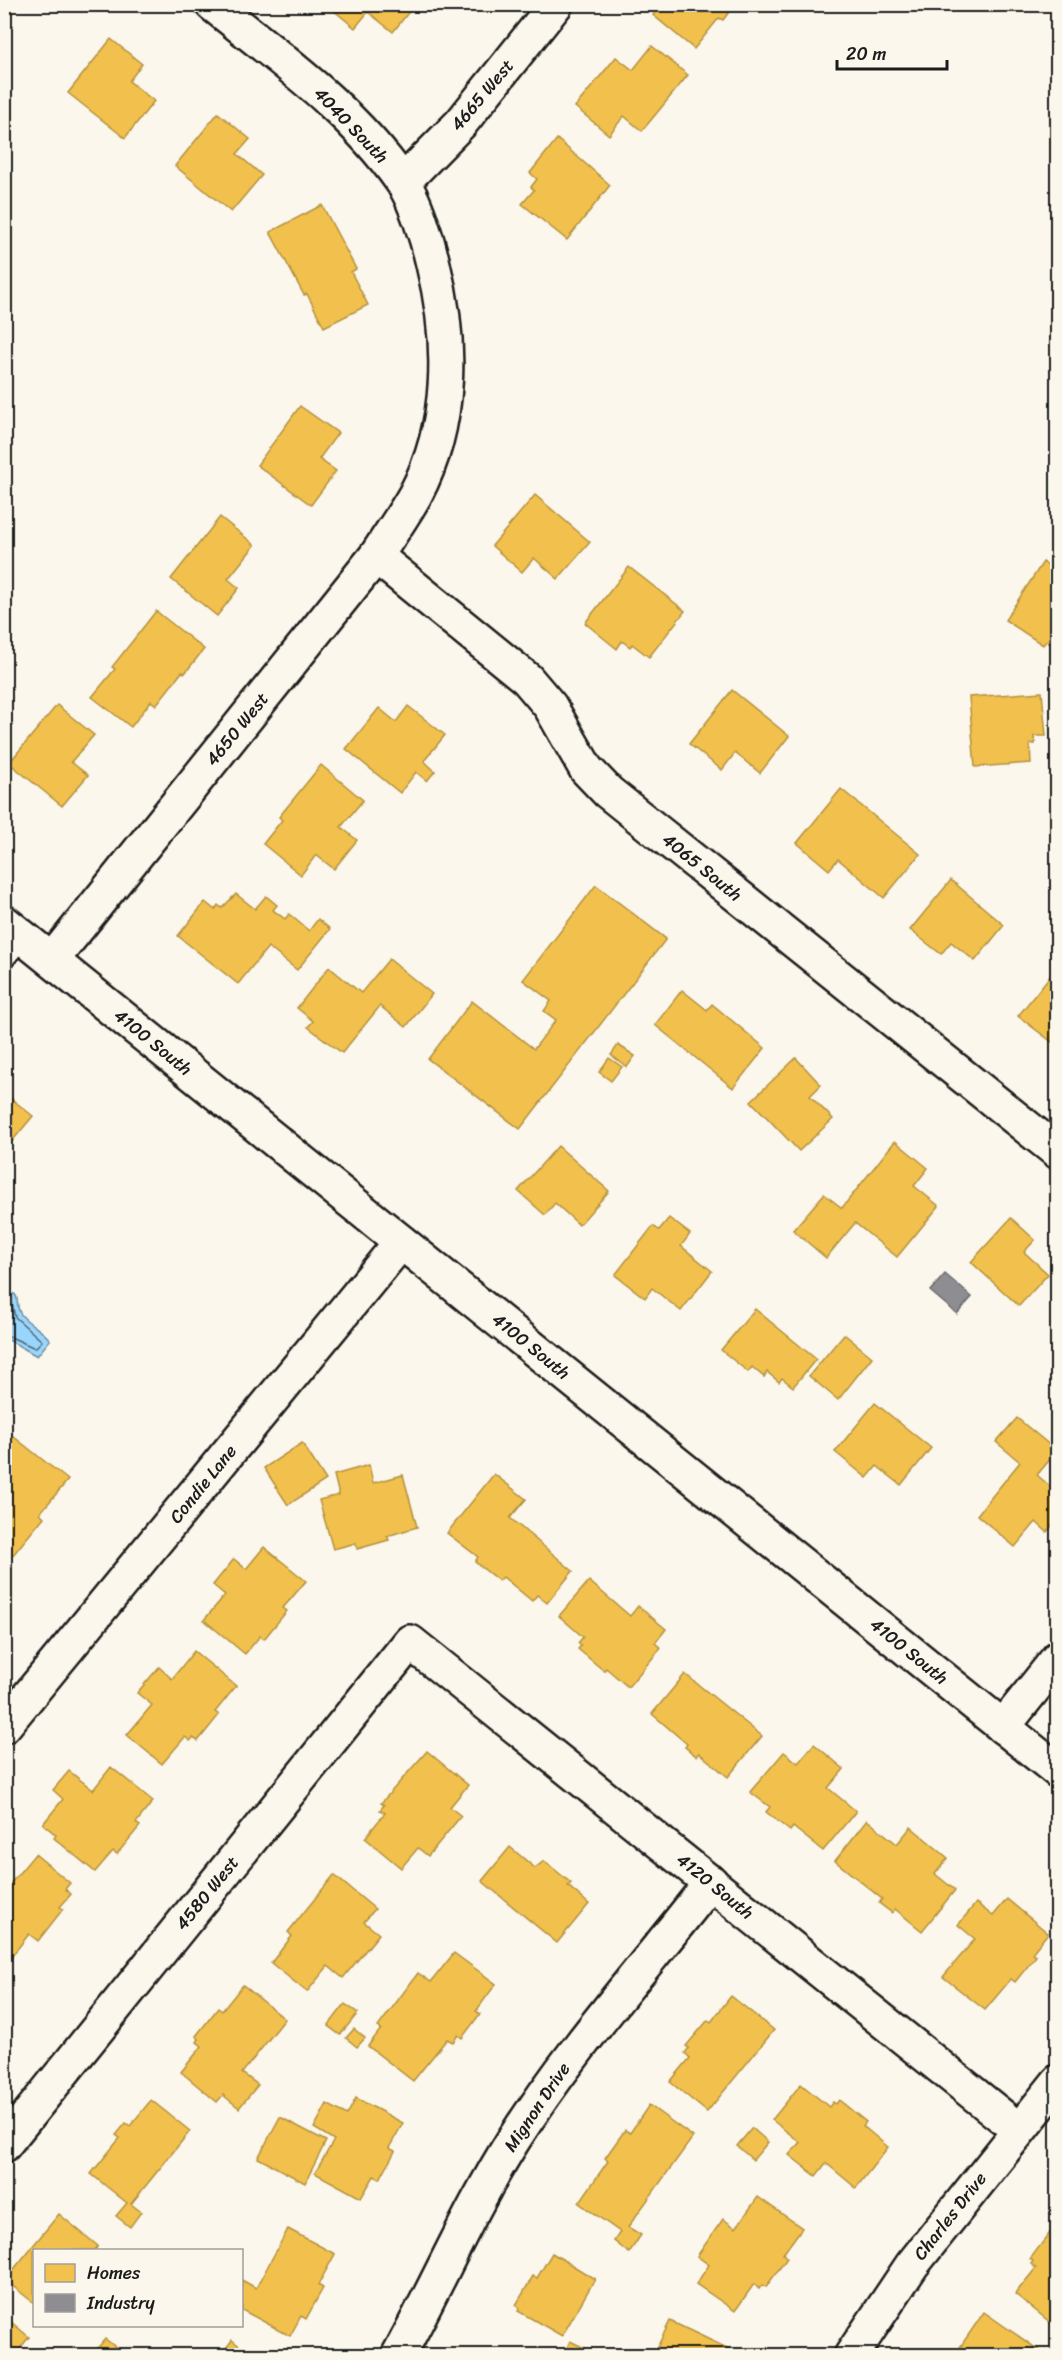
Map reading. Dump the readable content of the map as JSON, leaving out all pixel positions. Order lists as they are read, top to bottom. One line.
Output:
{"streets":{"street":["4665 West","4040 South","4650 West","4065 South","4100 South","Condie Lane","4120 South","4580 West","Mignon Drive","Charles Drive"]},"crossings":[["4665 West","4040 South"],["4040 South","4650 West"],["4650 West","4065 South"],["4650 West","4100 South"],["4100 South","Condie Lane"],["4120 South","4580 West"],["4120 South","Mignon Drive"],["4120 South","Charles Drive"]],"legend":["Homes","Industry"],"scale_bar":"20 m"}
